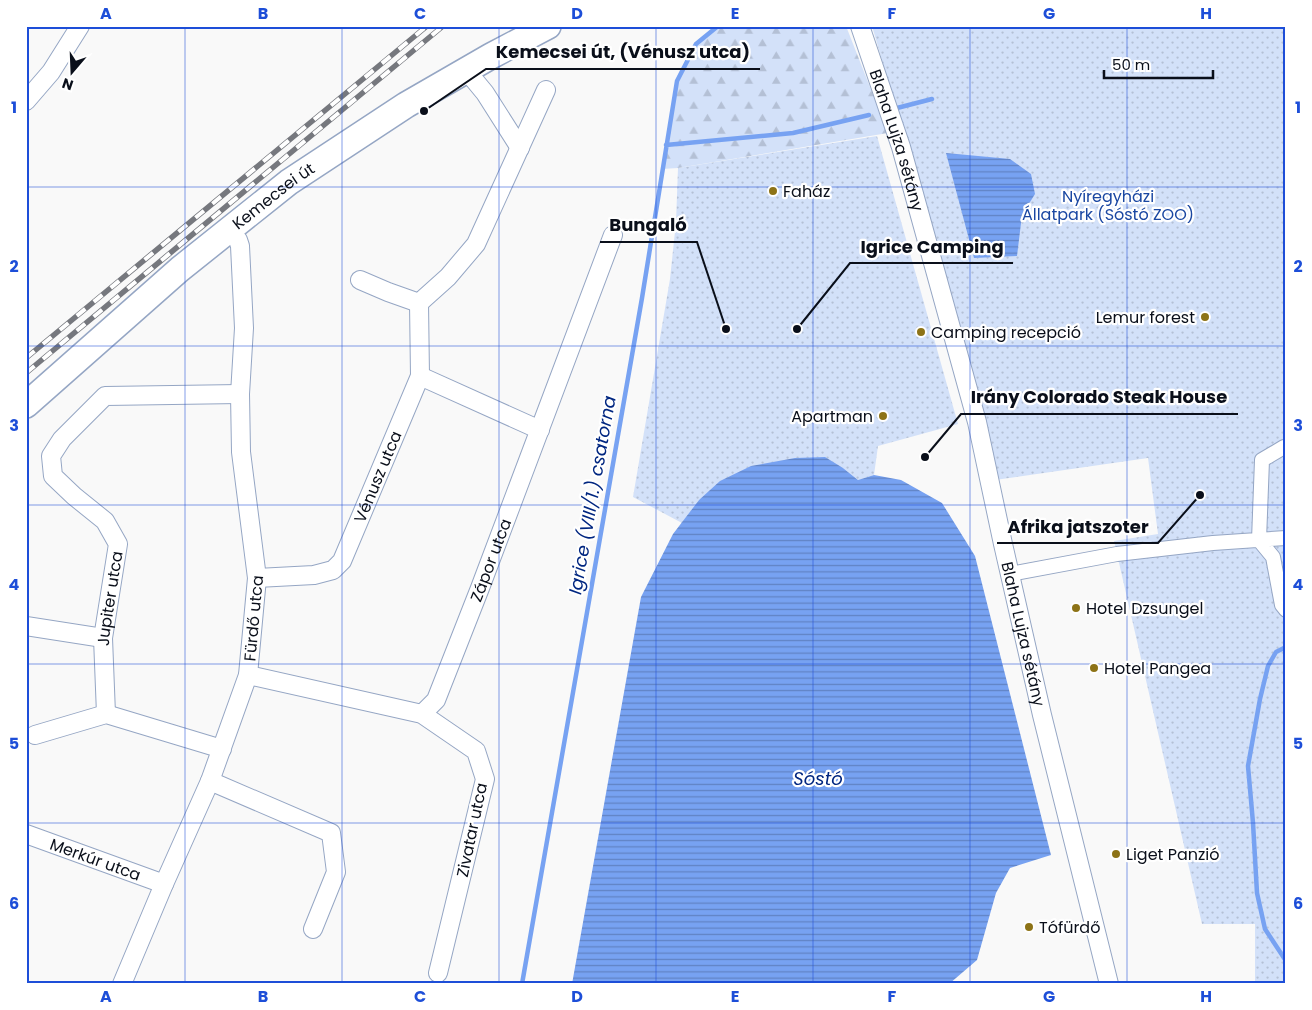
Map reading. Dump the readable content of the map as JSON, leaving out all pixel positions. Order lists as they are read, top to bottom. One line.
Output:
{"streets":{"main road":["Kemecsei út"],"street":["Blaha Lujza sétány","Vénusz utca","Zápor utca","Jupiter utca","Fürdő utca","Zivatar utca","Merkúr utca"]},"crossings":[["Kemecsei út","Fürdő utca"],["Vénusz utca","Fürdő utca"],["Zápor utca","Zivatar utca"],["Jupiter utca","Fürdő utca"],["Fürdő utca","Merkúr utca"]],"water":["Igrice (VIII/1.) csatorna","Sóstó"],"parks":["Nyíregyházi Állatpark (Sóstó ZOO)"],"places":["Kemecsei út, (Vénusz utca)","Faház","Lemur forest","Bungaló","Igrice Camping","Camping recepció","Apartman","Irány Colorado Steak House","Afrika jatszoter","Hotel Dzsungel","Hotel Pangea","Liget Panzió","Tófürdő"],"scale_bar":"50 m","north":"bottom","grid":{"columns":["A","B","C","D","E","F","G","H"],"rows":["1","2","3","4","5","6"]}}
